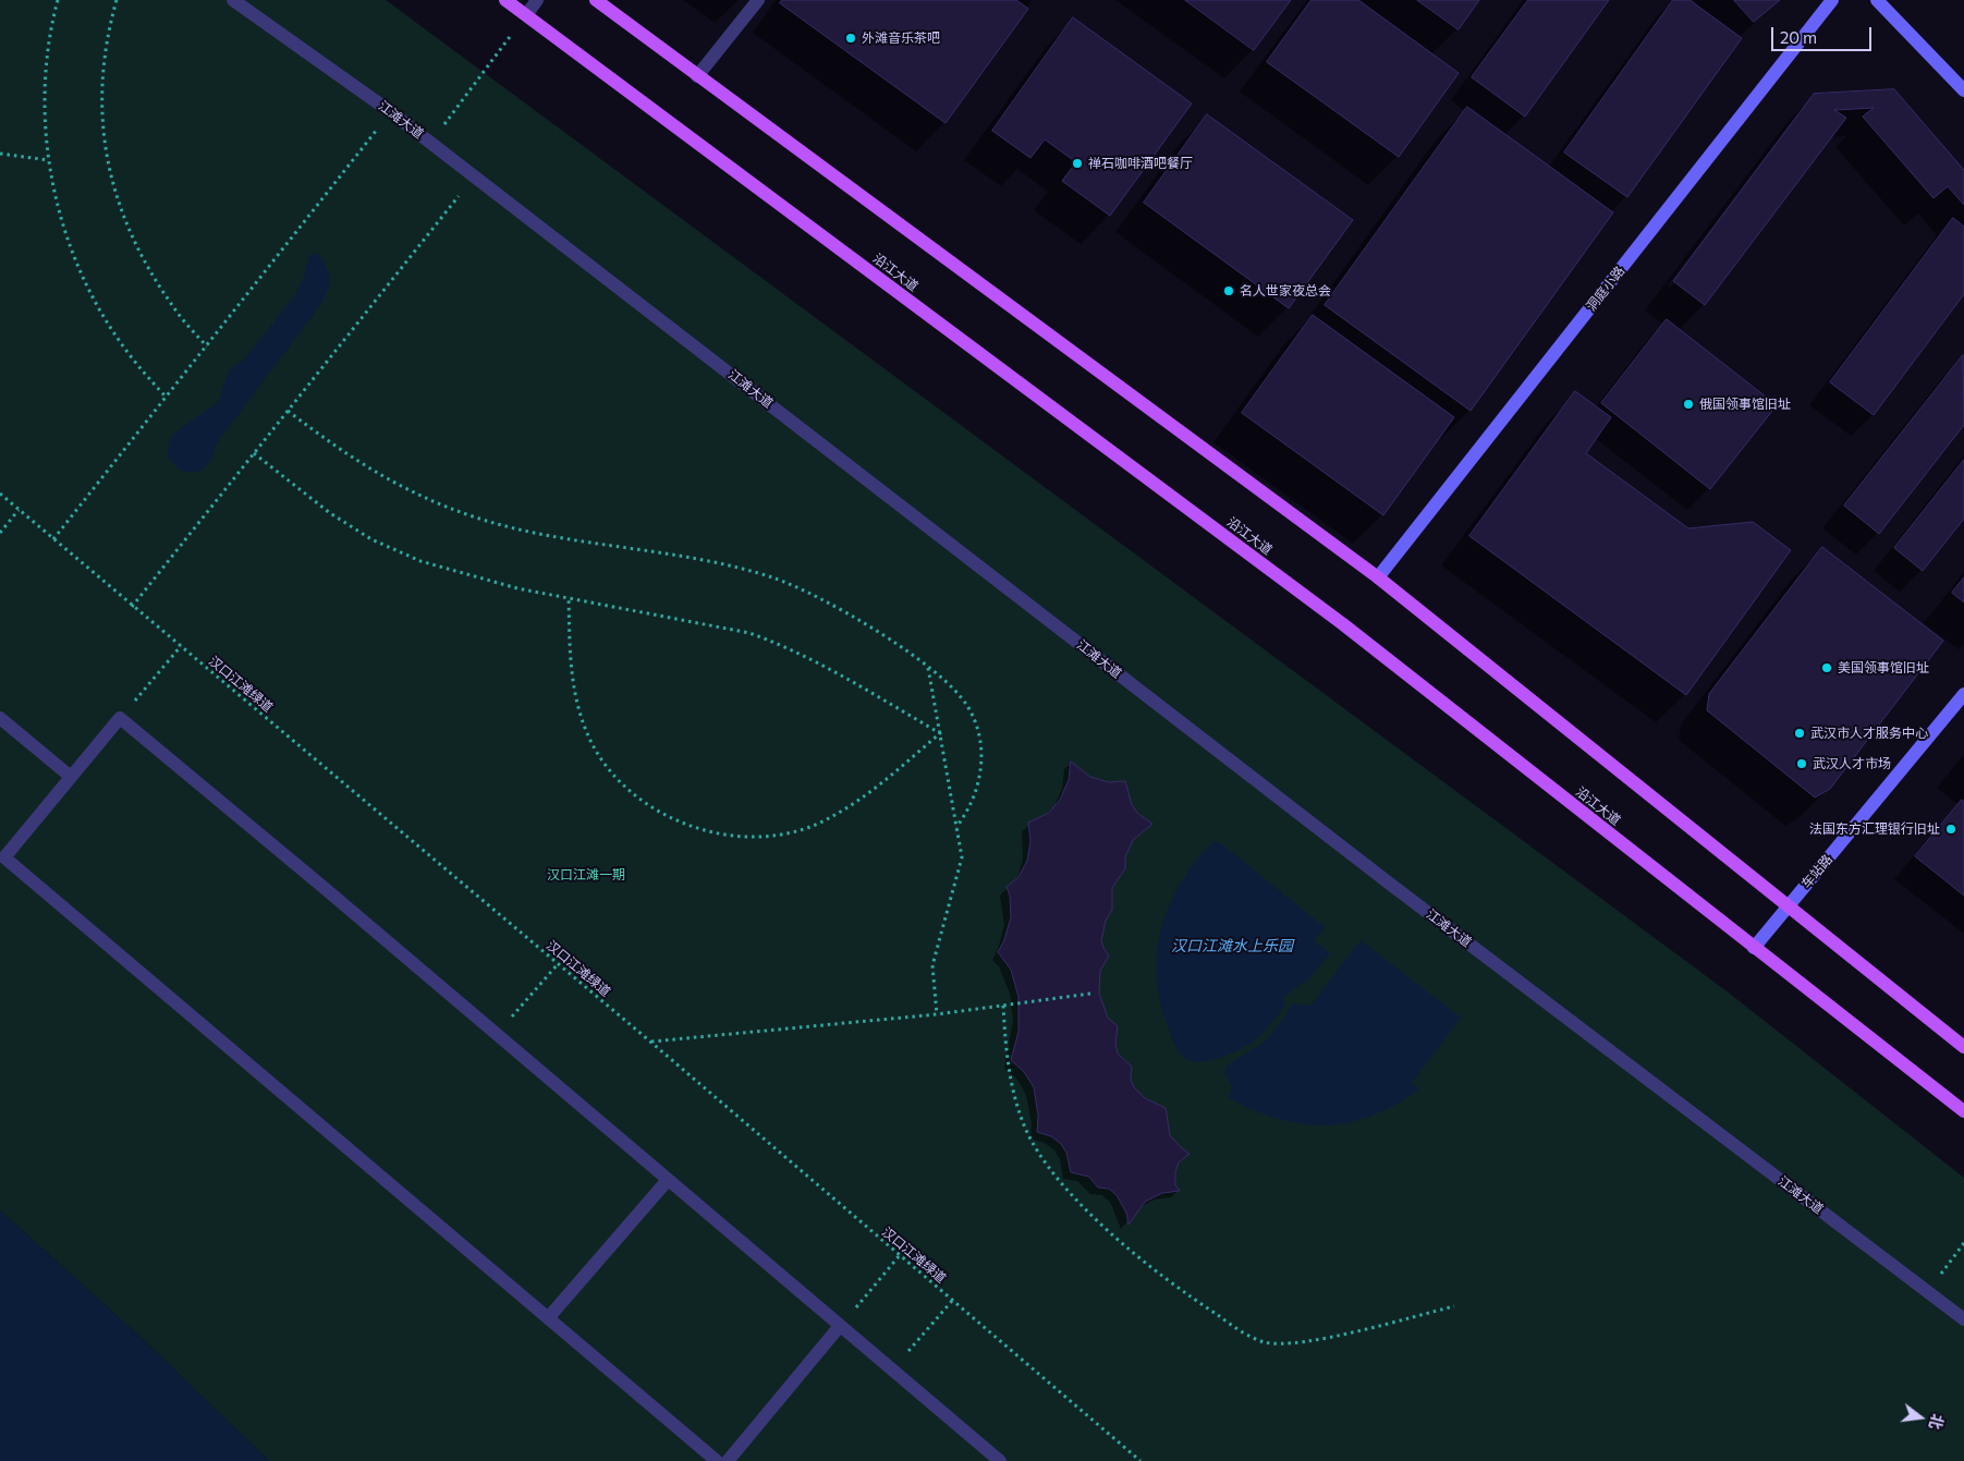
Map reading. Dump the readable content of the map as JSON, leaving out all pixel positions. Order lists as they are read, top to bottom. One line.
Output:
{"streets":{"main road":["沿江大道"],"street":["江滩大道","洞庭小路","车站路"],"path":["汉口江滩绿道"]},"crossings":[["沿江大道","车站路"]],"water":["汉口江滩水上乐园"],"parks":["汉口江滩一期"],"places":["外滩音乐茶吧","禅石咖啡酒吧餐厅","名人世家夜总会","俄国领事馆旧址","美国领事馆旧址","武汉市人才服务中心","武汉人才市场","法国东方汇理银行旧址"],"scale_bar":"20 m","north":"right"}
